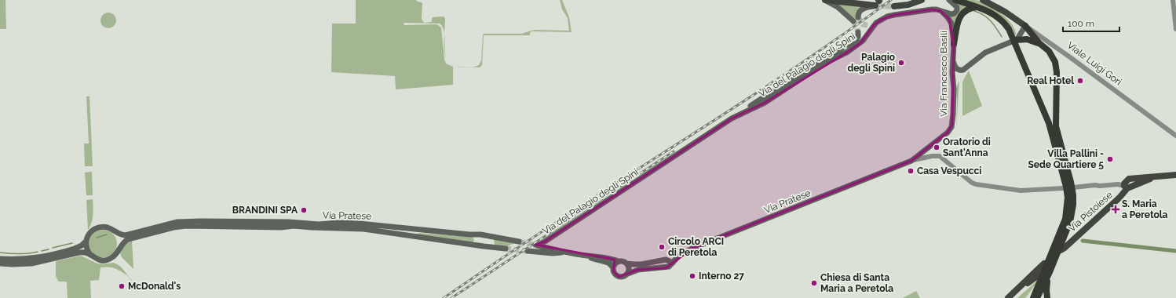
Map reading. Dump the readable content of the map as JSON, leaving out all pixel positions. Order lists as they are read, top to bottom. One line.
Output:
{"streets":{"main road":["Viale Luigi Gori","Via del Palagio degli Spini","Via Francesco Basili","Via Pratese","Via Pistoiese"]},"crossings":[["Via del Palagio degli Spini","Via Francesco Basili"],["Via Francesco Basili","Via Pratese"]],"places":{"other":["Palagio degli Spini","Real Hotel","Oratorio di Sant'Anna","Villa Pallini - Sede Quartiere 5","Casa Vespucci","BRANDINI SPA","Circolo ARCI di Peretola","Interno 27","Chiesa di Santa Maria a Peretola","McDonald's"],"health":["S. Maria a Peretola"]},"scale_bar":"100 m"}
